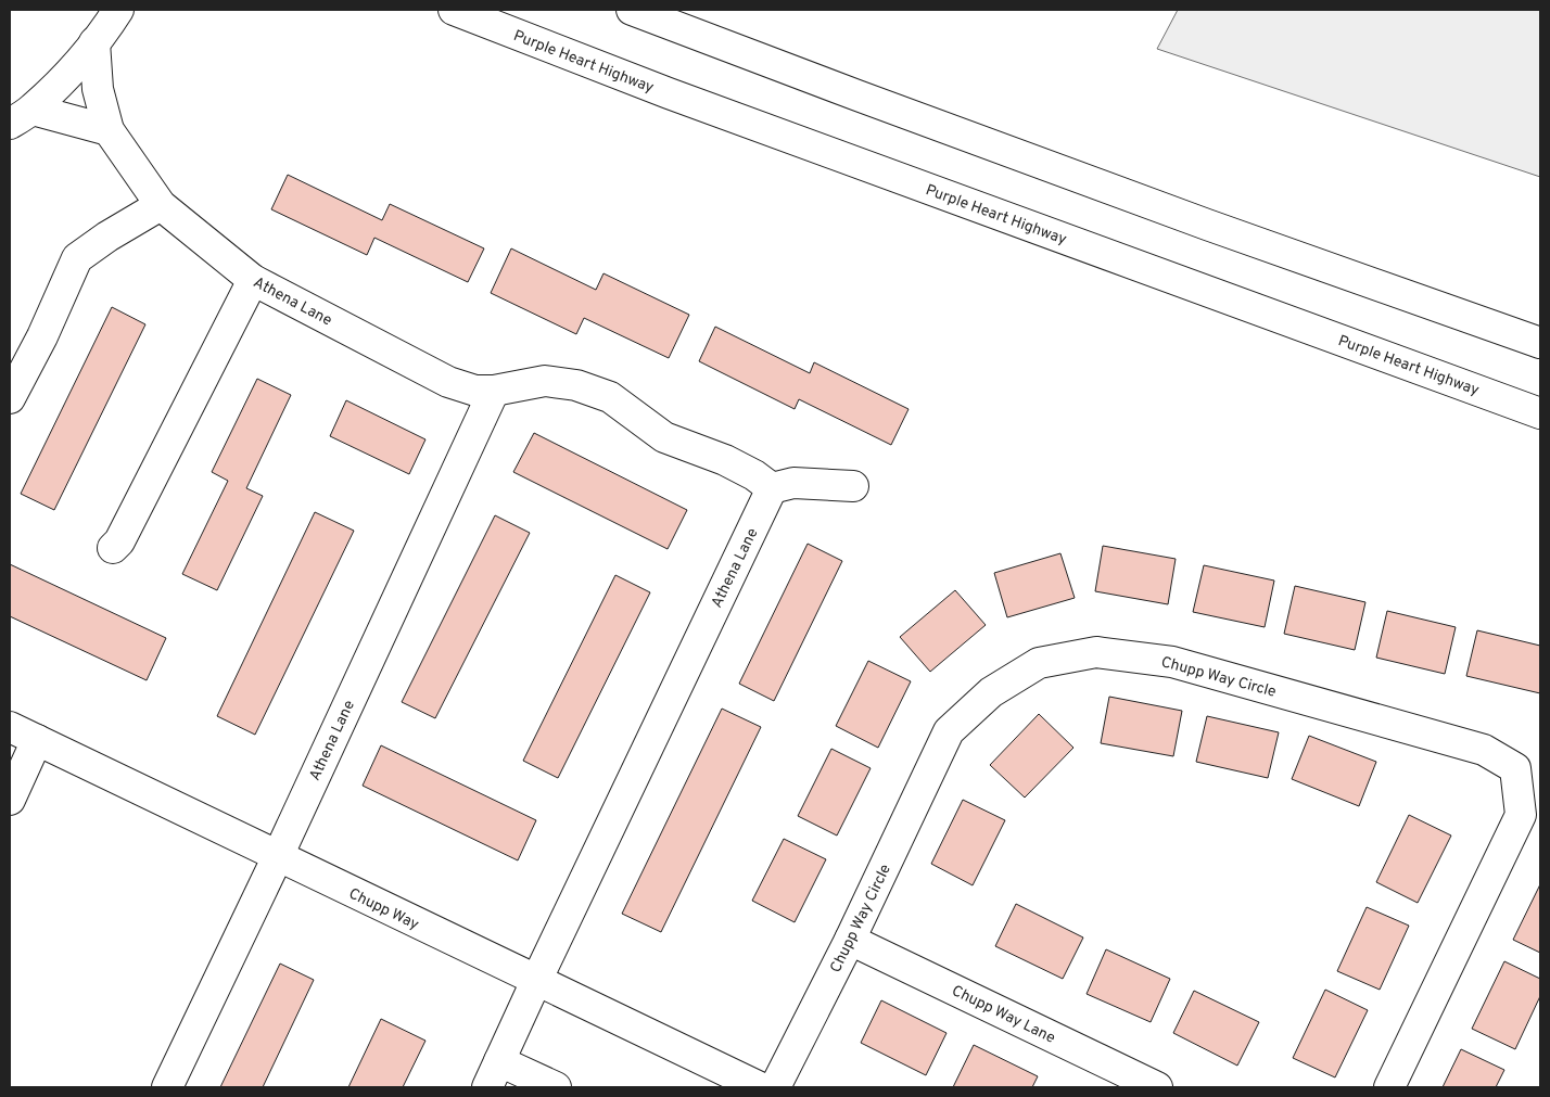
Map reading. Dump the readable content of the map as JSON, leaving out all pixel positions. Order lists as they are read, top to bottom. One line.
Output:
{"streets":{"main road":["Purple Heart Highway","Athena Lane","Chupp Way Circle","Chupp Way","Chupp Way Lane"]},"crossings":[["Athena Lane","Chupp Way"],["Chupp Way Circle","Chupp Way Lane"]]}
